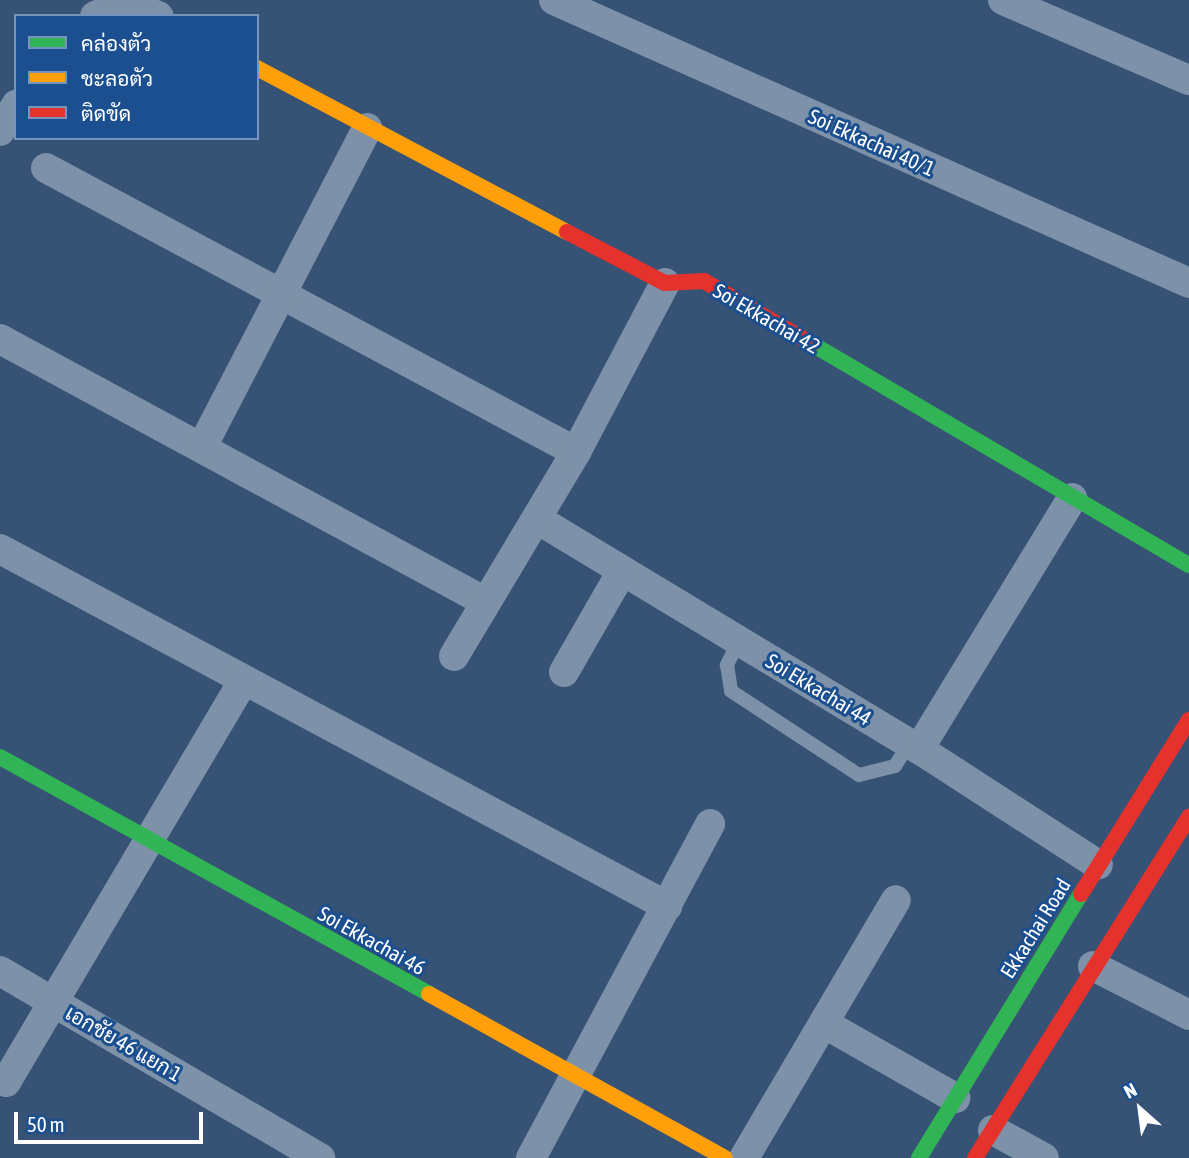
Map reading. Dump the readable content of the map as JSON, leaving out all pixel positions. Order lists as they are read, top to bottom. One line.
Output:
{"streets":{"street":["Soi Ekkachai 40/1","Soi Ekkachai 42","Soi Ekkachai 44","Ekkachai Road","Soi Ekkachai 46","เอกชัย 46 แยก 1"]},"crossings":[["Soi Ekkachai 44","Ekkachai Road"]],"legend":["คล่องตัว","ชะลอตัว","ติดขัด"],"scale_bar":"50 m","north":"top left"}
